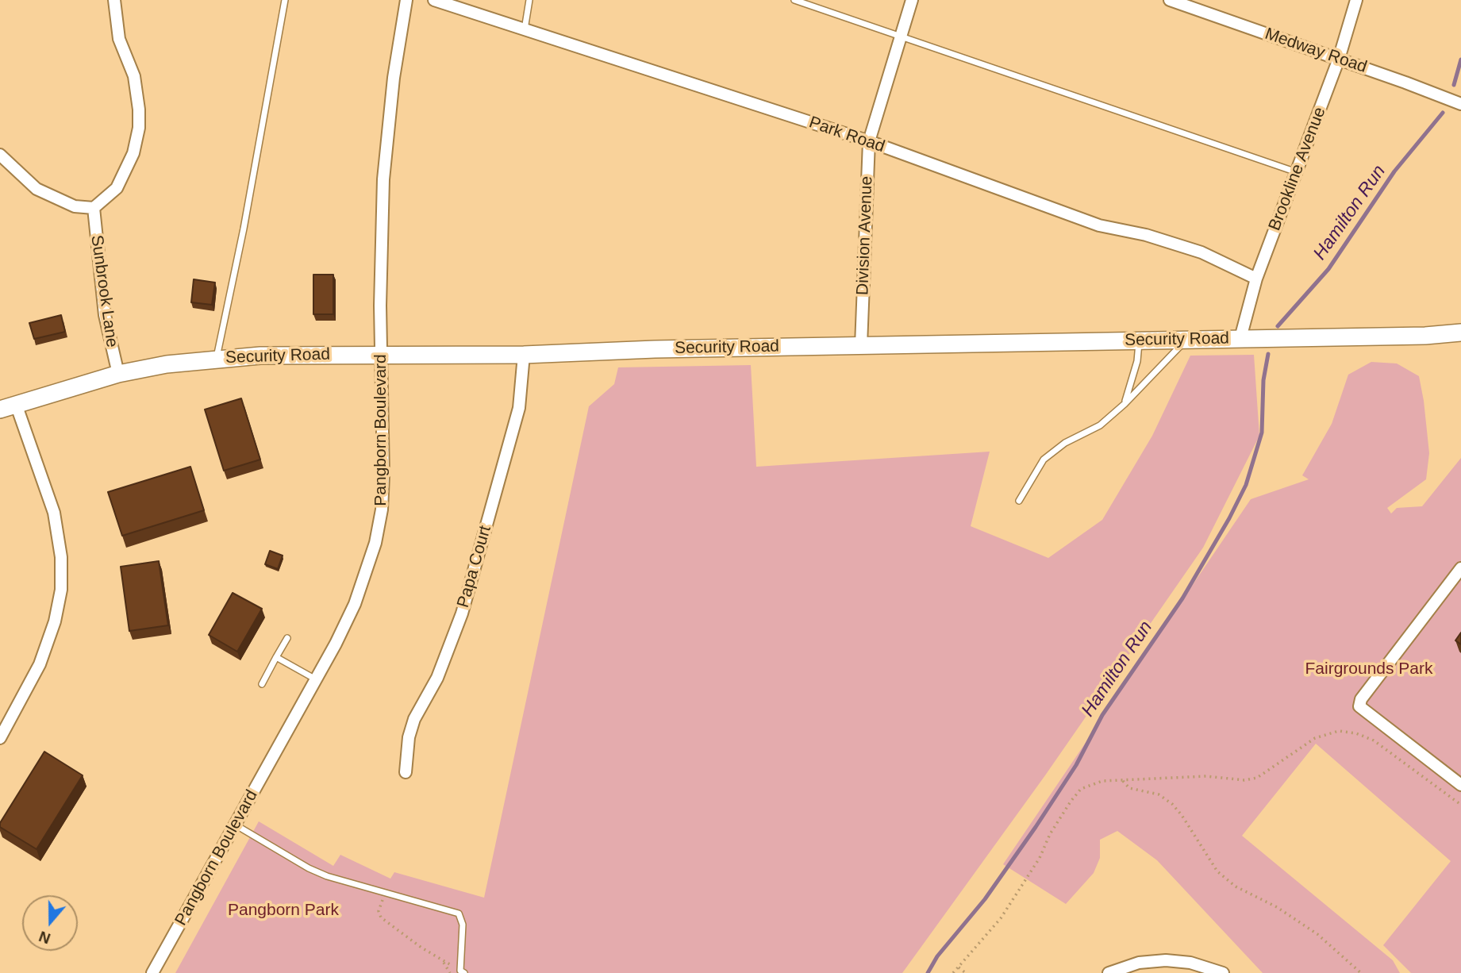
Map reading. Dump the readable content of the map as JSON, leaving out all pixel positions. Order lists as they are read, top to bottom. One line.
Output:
{"streets":{"street":["Medway Road","Park Road","Brookline Avenue","Division Avenue","Sunbrook Lane","Security Road","Pangborn Boulevard","Papa Court"]},"crossings":[["Medway Road","Brookline Avenue"],["Park Road","Brookline Avenue"],["Park Road","Division Avenue"],["Brookline Avenue","Security Road"],["Division Avenue","Security Road"],["Sunbrook Lane","Security Road"],["Security Road","Pangborn Boulevard"],["Security Road","Papa Court"]],"water":["Hamilton Run"],"parks":["Fairgrounds Park","Pangborn Park"],"north":"bottom"}
